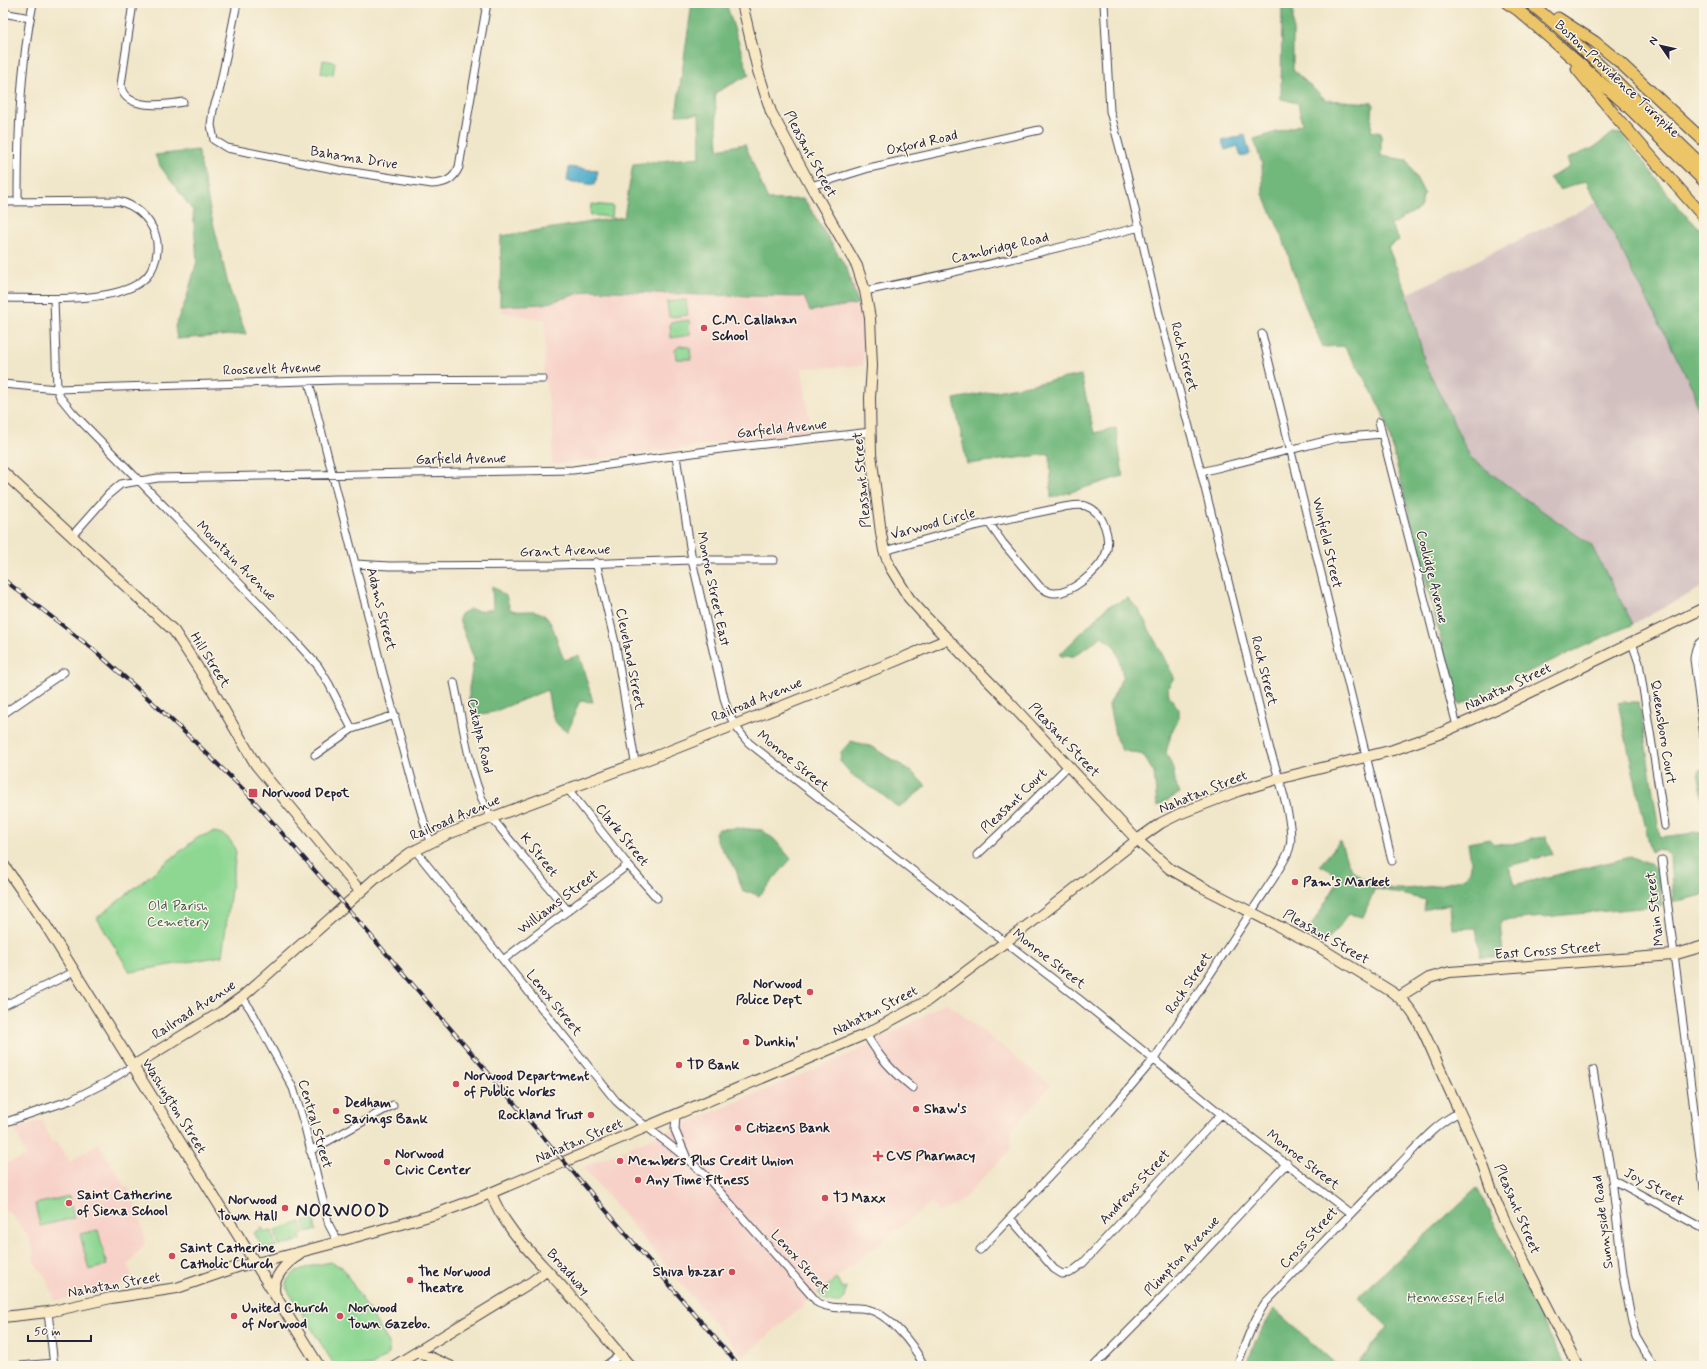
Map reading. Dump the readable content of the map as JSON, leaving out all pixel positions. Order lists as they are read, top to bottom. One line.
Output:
{"streets":{"main road":["Boston-Providence Turnpike"],"street":["Oxford Road","Pleasant Street","Bahama Drive","Cambridge Road","Rock Street","Roosevelt Avenue","Garfield Avenue","Varwood Circle","Winfield Street","Grant Avenue","Mountain Avenue","Coolidge Avenue","Monroe Street East","Adams Street","Cleveland Street","Hill Street","Nahatan Street","Railroad Avenue","Queensboro Court","Catalpa Road","Monroe Street","Pleasant Court","Clark Street","K Street","Williams Street","Main Street","East Cross Street","Lenox Street","Washington Street","Central Street","Andrews Street","Joy Street","Sunnyside Road","Cross Street","Plimpton Avenue","Broadway"]},"crossings":[["Oxford Road","Pleasant Street"],["Pleasant Street","Cambridge Road"],["Pleasant Street","Rock Street"],["Pleasant Street","Garfield Avenue"],["Pleasant Street","Varwood Circle"],["Pleasant Street","Nahatan Street"],["Pleasant Street","Railroad Avenue"],["Pleasant Street","Pleasant Court"],["Pleasant Street","East Cross Street"],["Pleasant Street","Cross Street"],["Cambridge Road","Rock Street"],["Rock Street","Nahatan Street"],["Rock Street","Monroe Street"],["Rock Street","Andrews Street"],["Roosevelt Avenue","Mountain Avenue"],["Roosevelt Avenue","Adams Street"],["Garfield Avenue","Mountain Avenue"],["Garfield Avenue","Monroe Street East"],["Garfield Avenue","Adams Street"],["Garfield Avenue","Hill Street"],["Winfield Street","Nahatan Street"],["Grant Avenue","Monroe Street East"],["Grant Avenue","Adams Street"],["Grant Avenue","Cleveland Street"],["Coolidge Avenue","Nahatan Street"],["Monroe Street East","Railroad Avenue"],["Monroe Street East","Monroe Street"],["Adams Street","Railroad Avenue"],["Cleveland Street","Railroad Avenue"],["Hill Street","Railroad Avenue"],["Nahatan Street","Queensboro Court"],["Nahatan Street","Monroe Street"],["Nahatan Street","Lenox Street"],["Nahatan Street","Washington Street"],["Nahatan Street","Central Street"],["Nahatan Street","Broadway"],["Railroad Avenue","Catalpa Road"],["Railroad Avenue","Monroe Street"],["Railroad Avenue","Clark Street"],["Railroad Avenue","K Street"],["Railroad Avenue","Lenox Street"],["Railroad Avenue","Washington Street"],["Railroad Avenue","Central Street"],["Catalpa Road","K Street"],["Monroe Street","Andrews Street"],["Monroe Street","Cross Street"],["Monroe Street","Plimpton Avenue"],["Clark Street","Williams Street"],["K Street","Williams Street"],["Williams Street","Lenox Street"],["Main Street","East Cross Street"],["Joy Street","Sunnyside Road"]],"districts":["NORWOOD"],"parks":["Old Parish Cemetery","Hennessey Field"],"places":{"other":["C.M. Callahan School","Pam's Market","Norwood Police Dept","Dunkin'","TD Bank","Norwood Department of Public Works","Shaw's","Dedham Savings Bank","Rockland Trust","Citizens Bank","Members Plus Credit Union","Norwood Civic Center","Any Time Fitness","TJ Maxx","Saint Catherine of Siena School","Norwood Town Hall","Saint Catherine Catholic Church","Shiva bazar","The Norwood Theatre","United Church of Norwood","Norwood Town Gazebo."],"transit":["Norwood Depot"],"health":["CVS Pharmacy"]},"scale_bar":"50 m","north":"top left"}
